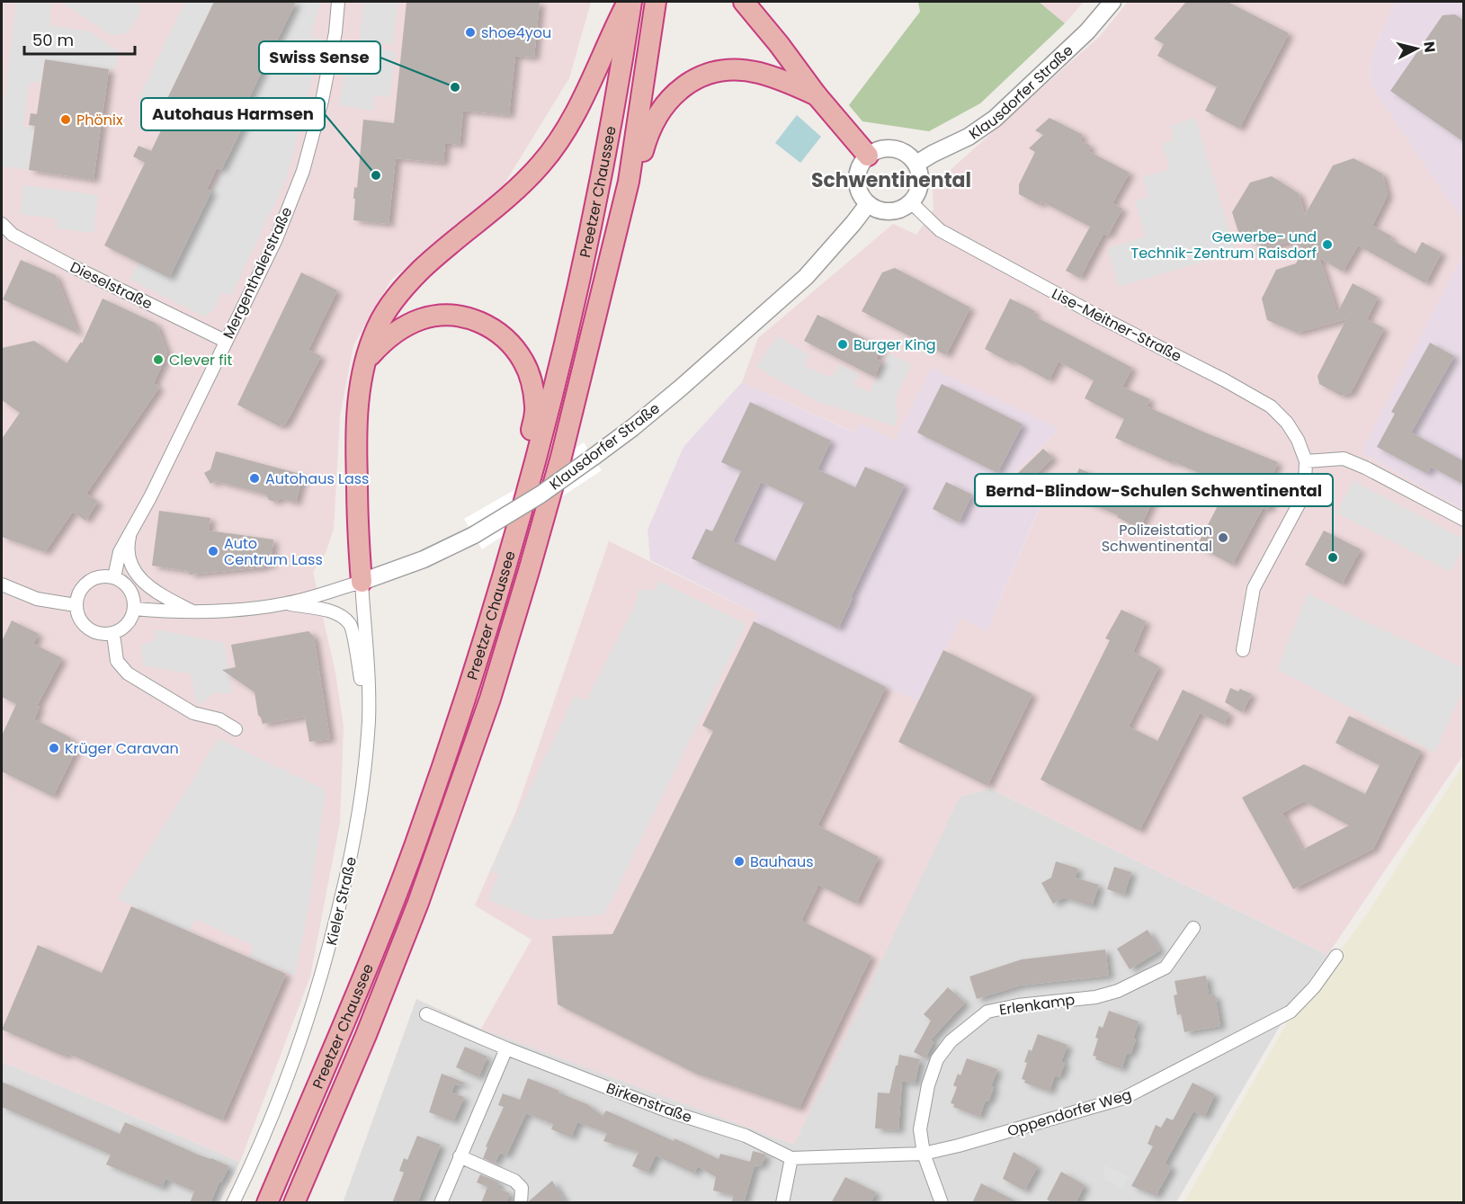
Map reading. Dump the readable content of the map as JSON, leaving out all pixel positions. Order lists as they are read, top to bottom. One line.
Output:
{"streets":{"highway":["Preetzer Chaussee"],"street":["Klausdorfer Straße","Mergenthalerstraße","Dieselstraße","Lise-Meitner-Straße","Kieler Straße","Erlenkamp","Birkenstraße","Oppendorfer Weg"]},"crossings":[["Klausdorfer Straße","Mergenthalerstraße"],["Klausdorfer Straße","Lise-Meitner-Straße"],["Klausdorfer Straße","Kieler Straße"],["Mergenthalerstraße","Dieselstraße"],["Erlenkamp","Oppendorfer Weg"],["Birkenstraße","Oppendorfer Weg"]],"districts":["Schwentinental"],"places":["shoe4you","Swiss Sense","Phönix","Autohaus Harmsen","Gewerbe- und Technik-Zentrum Raisdorf","Burger King","Clever fit","Autohaus Lass","Polizeistation Schwentinental","Auto Centrum Lass","Bernd-Blindow-Schulen Schwentinental","Krüger Caravan","Bauhaus"],"scale_bar":"50 m","north":"right"}
